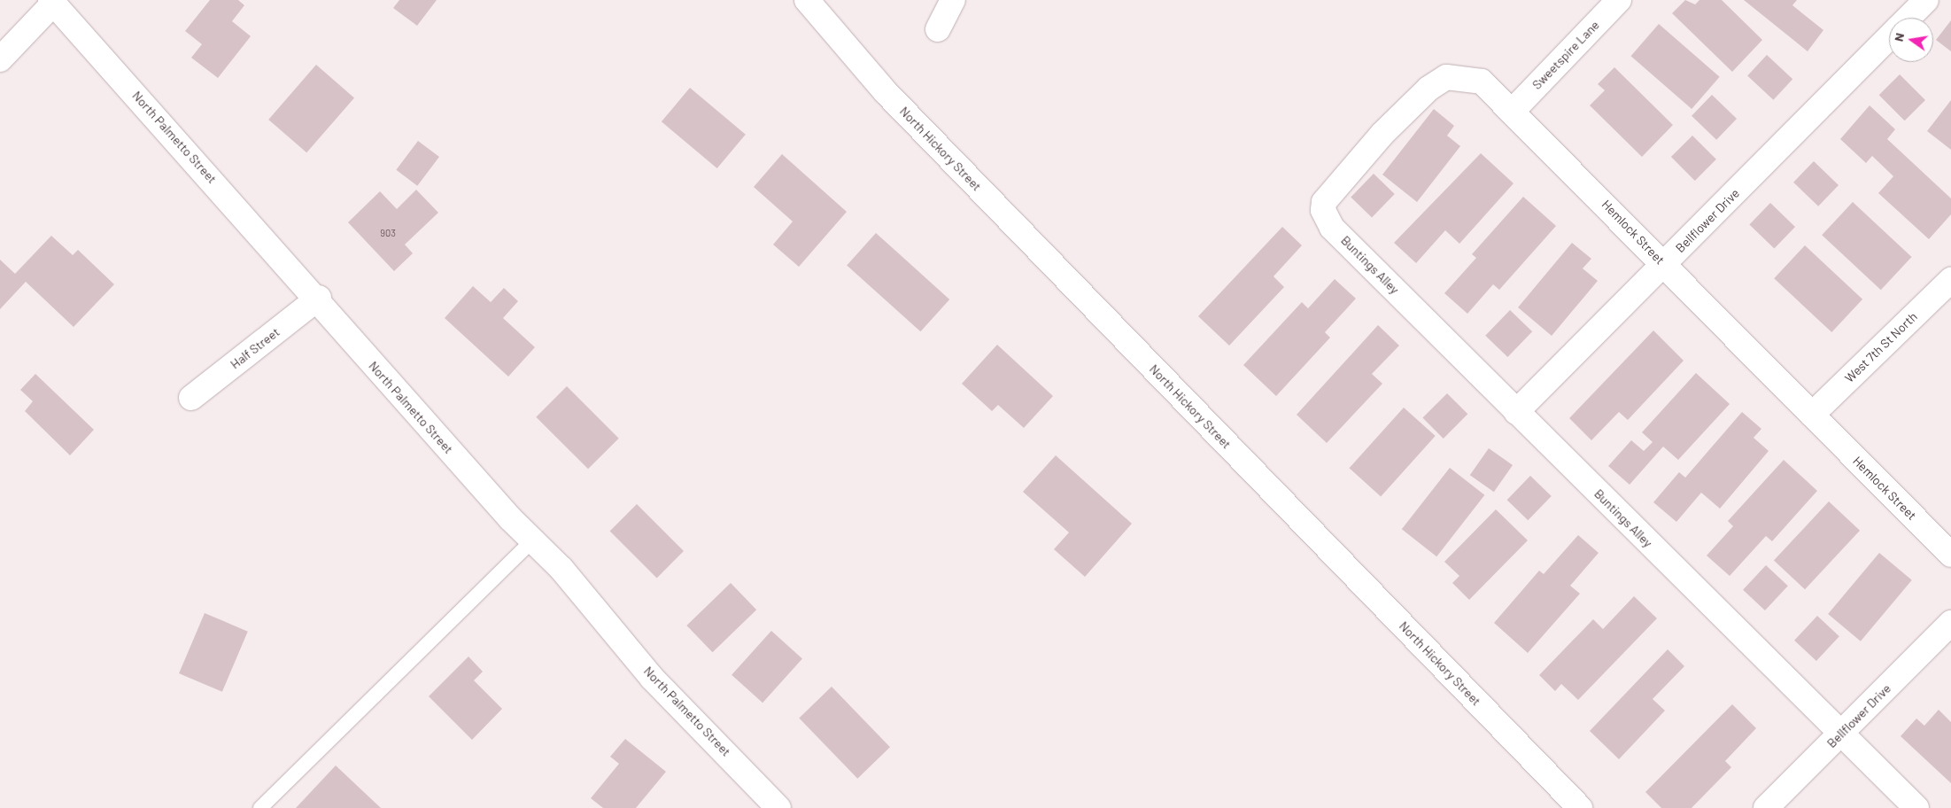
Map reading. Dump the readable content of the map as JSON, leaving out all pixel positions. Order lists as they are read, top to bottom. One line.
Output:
{"streets":{"street":["Sweetspire Lane","North Palmetto Street","North Hickory Street","Bellflower Drive","Hemlock Street","Buntings Alley","West 7th St North","Half Street"]},"crossings":[["Sweetspire Lane","Hemlock Street"],["North Palmetto Street","Half Street"],["Bellflower Drive","Hemlock Street"],["Bellflower Drive","Buntings Alley"],["Hemlock Street","Buntings Alley"],["Hemlock Street","West 7th St North"]],"house_numbers":["903"],"north":"left"}
